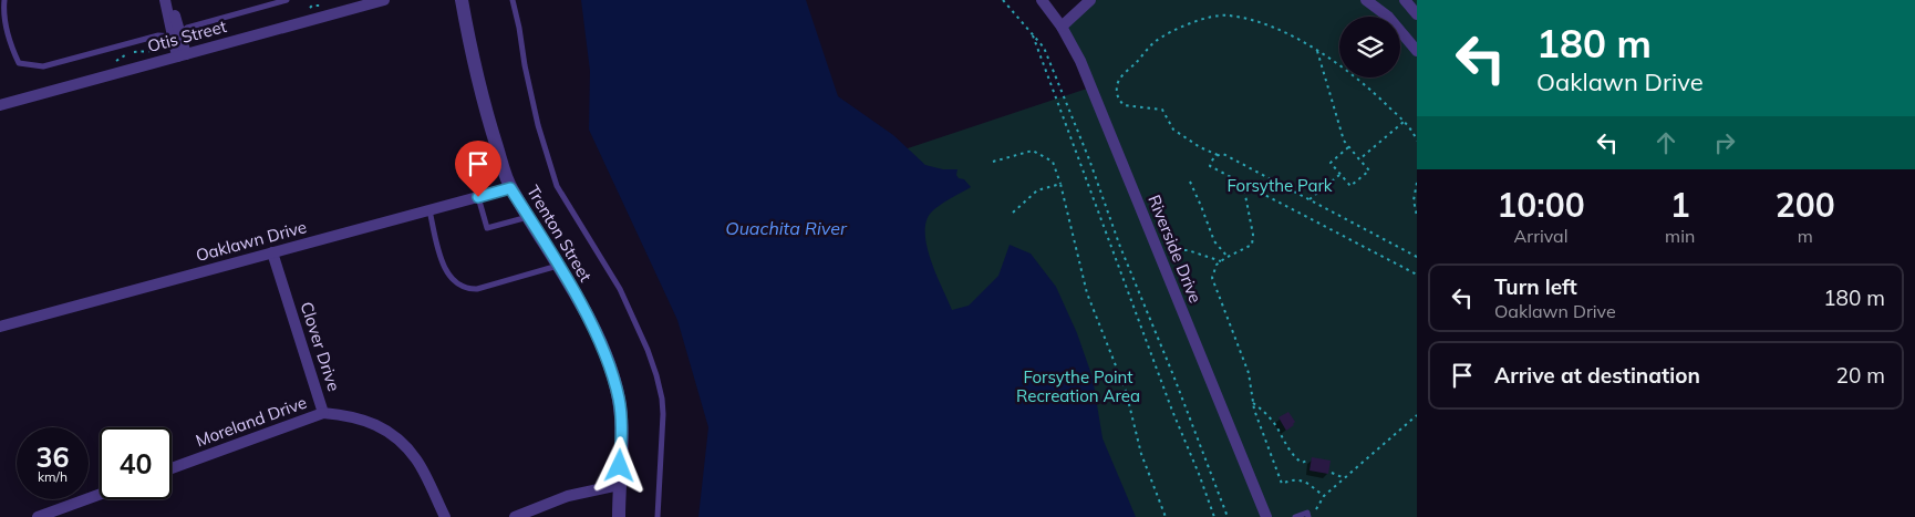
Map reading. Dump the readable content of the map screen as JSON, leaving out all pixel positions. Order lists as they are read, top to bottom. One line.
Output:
{"streets":{"street":["Otis Street","Trenton Street","Oaklawn Drive","Riverside Drive","Clover Drive","Moreland Drive"]},"crossings":[["Trenton Street","Oaklawn Drive"],["Oaklawn Drive","Clover Drive"],["Clover Drive","Moreland Drive"]],"water":["Ouachita River"],"parks":["Forsythe Park","Forsythe Point Recreation Area"],"page":{"turn":["180 m","Oaklawn Drive"],"eta":["10:00","Arrival","1","min","200","m"],"list":[{"name":"Turn left","note":"Oaklawn Drive","value":"180 m"},{"name":"Arrive at destination","value":"20 m"}],"speed":"36 km/h","limit":"40"}}
